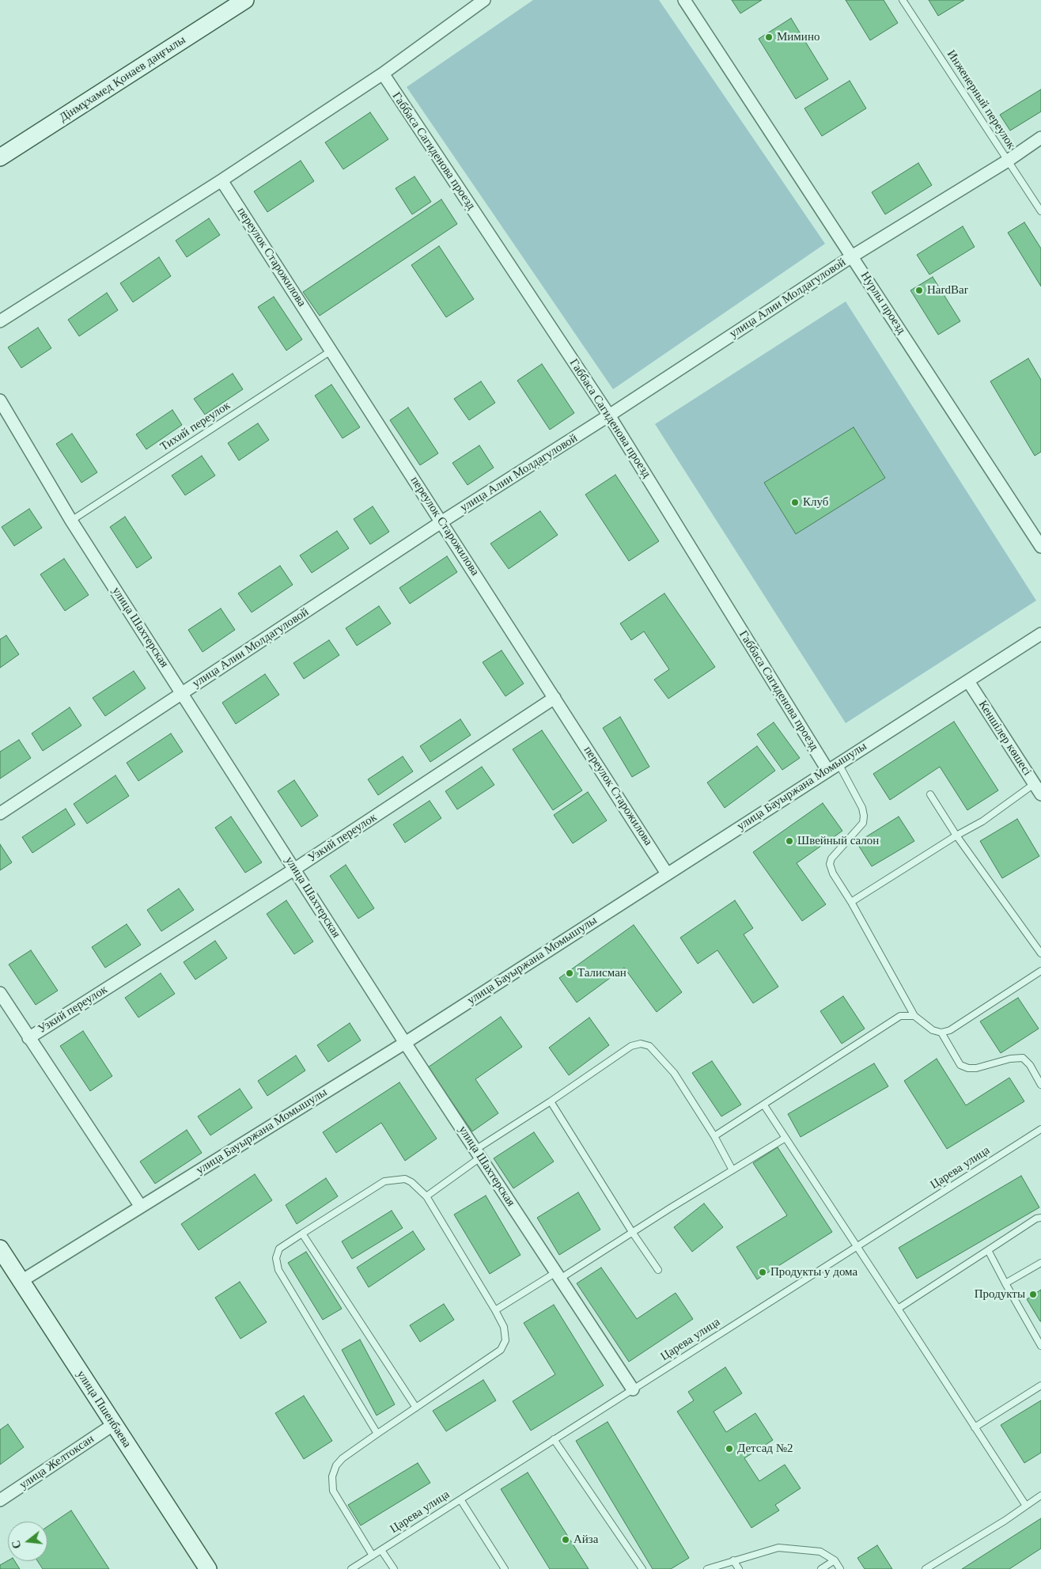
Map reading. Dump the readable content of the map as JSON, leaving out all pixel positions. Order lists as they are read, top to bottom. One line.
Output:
{"streets":{"street":["Дінмұхамед Қонаев даңғылы","Габбаса Сагиденова проезд","переулок Старожилова","улица Алии Молдагуловой","Нурлы проезд","улица Шахтерская","Кеншілер көшесі","улица Бауыржана Момышулы","Узкий переулок","улица Пшенбаева","улица Желтоксан"],"lane":["Инженерный переулок","Тихий переулок","Царева улица"]},"crossings":[["Инженерный переулок","улица Алии Молдагуловой"],["Габбаса Сагиденова проезд","улица Алии Молдагуловой"],["Габбаса Сагиденова проезд","улица Бауыржана Момышулы"],["переулок Старожилова","улица Алии Молдагуловой"],["переулок Старожилова","Тихий переулок"],["переулок Старожилова","улица Бауыржана Момышулы"],["переулок Старожилова","Узкий переулок"],["улица Алии Молдагуловой","Нурлы проезд"],["улица Алии Молдагуловой","улица Шахтерская"],["Тихий переулок","улица Шахтерская"],["улица Шахтерская","улица Бауыржана Момышулы"],["улица Шахтерская","Узкий переулок"],["улица Шахтерская","Царева улица"],["Кеншілер көшесі","улица Бауыржана Момышулы"],["улица Бауыржана Момышулы","улица Пшенбаева"],["улица Пшенбаева","улица Желтоксан"]],"places":["Мимино","HardBar","Клуб","Швейный салон","Талисман","Продукты у дома","Продукты","Детсад №2","Айза"],"north":"left"}
